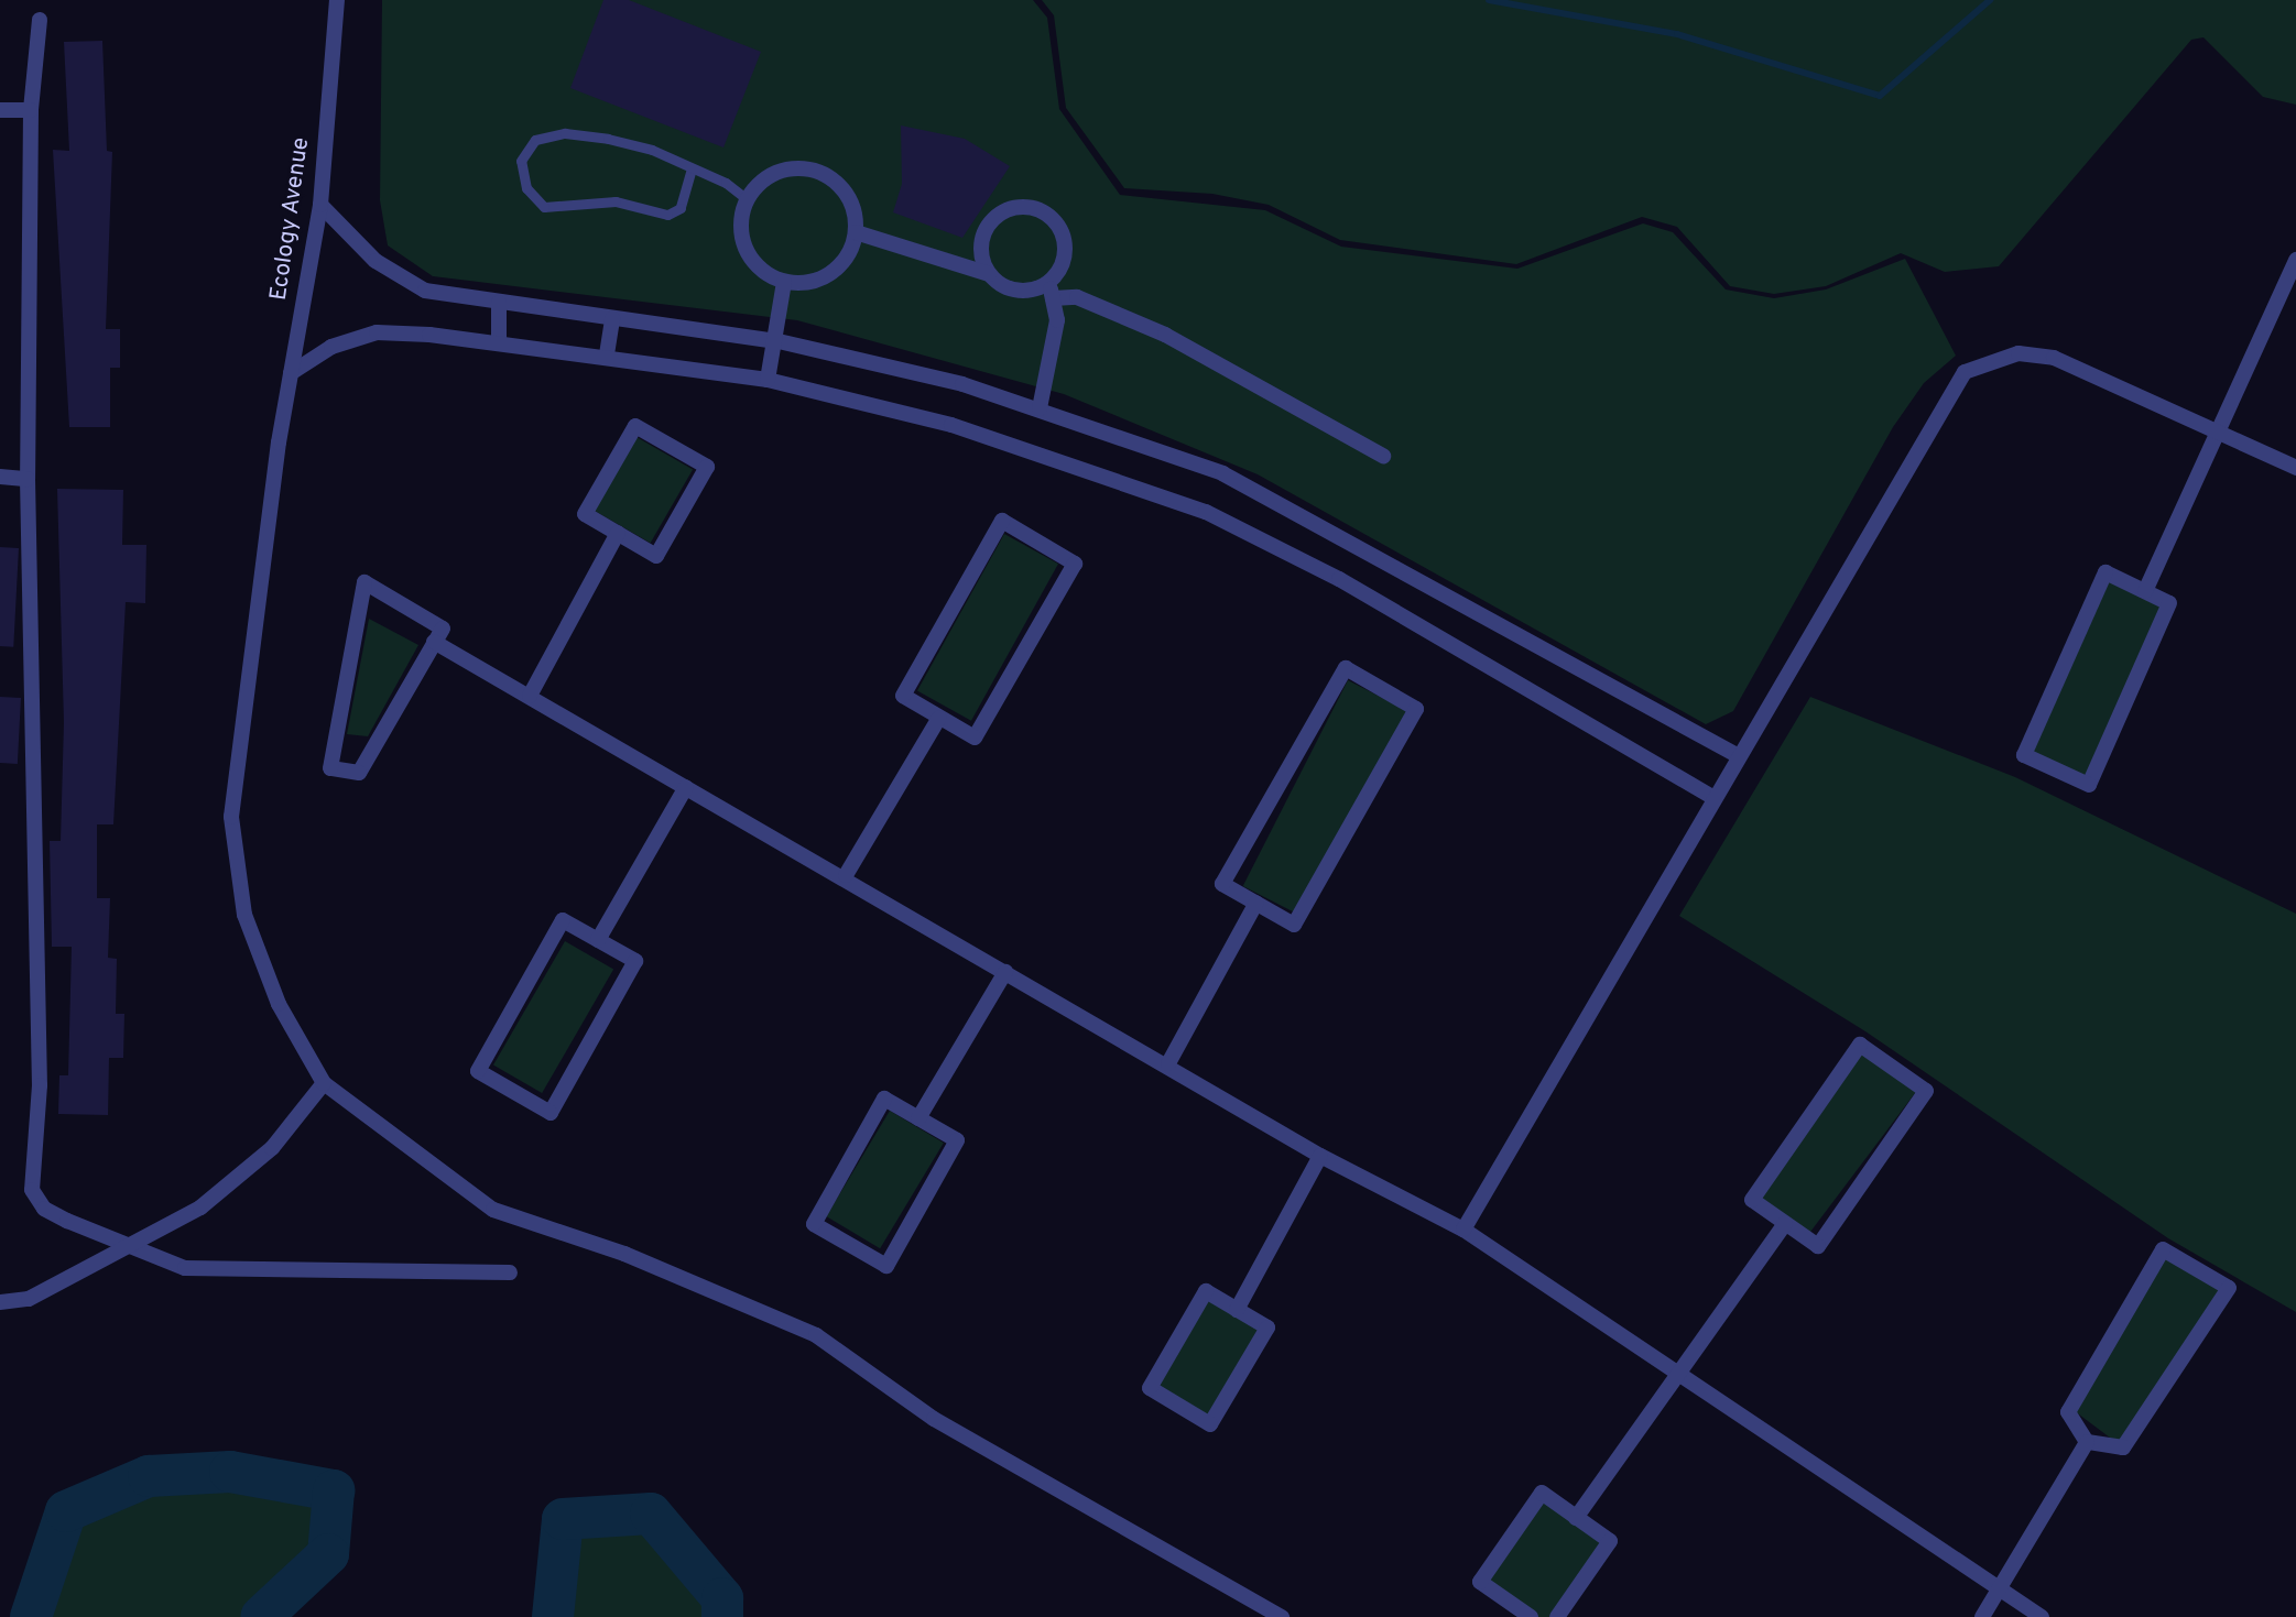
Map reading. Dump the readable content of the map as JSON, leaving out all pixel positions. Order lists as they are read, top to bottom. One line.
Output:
{"streets":{"street":["Ecology Avenue"]}}
